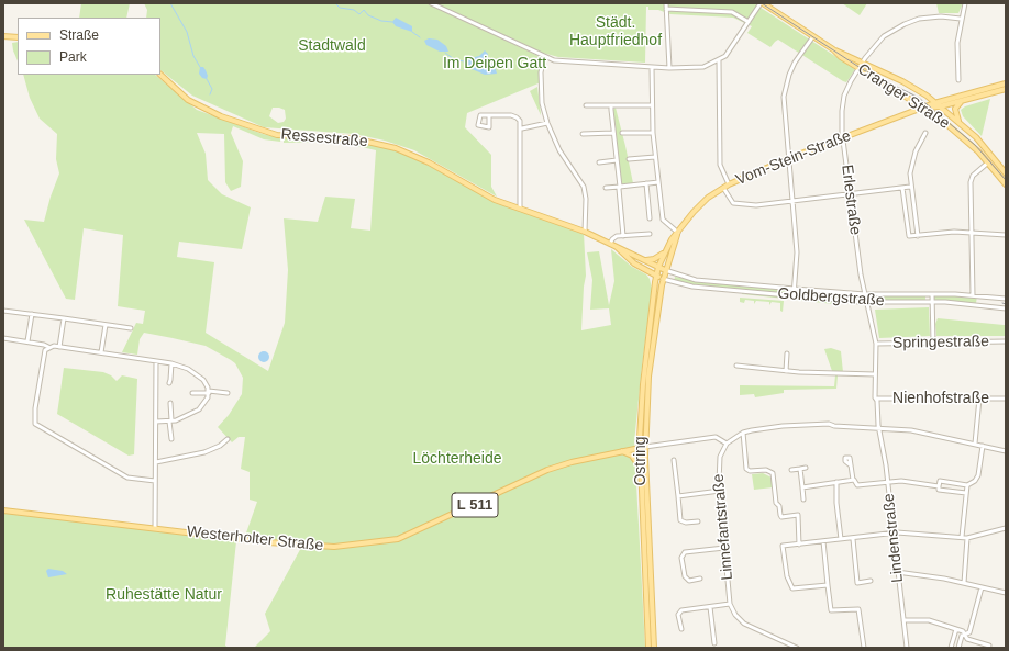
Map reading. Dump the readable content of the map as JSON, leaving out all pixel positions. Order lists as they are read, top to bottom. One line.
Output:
{"streets":{"main road":["Cranger Straße","Ressestraße","Vom-Stein-Straße","Goldbergstraße","Ostring","L 511","Westerholter Straße"],"street":["Erlestraße","Springestraße","Nienhofstraße","Linnefantstraße","Lindenstraße"]},"crossings":[["Cranger Straße","Vom-Stein-Straße"],["Cranger Straße","Erlestraße"],["Ressestraße","Vom-Stein-Straße"],["Ressestraße","Goldbergstraße"],["Ressestraße","Ostring"],["Vom-Stein-Straße","Erlestraße"],["Vom-Stein-Straße","Goldbergstraße"],["Vom-Stein-Straße","Ostring"],["Erlestraße","Goldbergstraße"],["Erlestraße","Springestraße"],["Erlestraße","Nienhofstraße"],["Erlestraße","Lindenstraße"],["Goldbergstraße","Ostring"],["Ostring","Westerholter Straße"],["Linnefantstraße","Westerholter Straße"]],"parks":["Städt. Hauptfriedhof","Stadtwald","Im Deipen Gatt","Löchterheide","Ruhestätte Natur"],"legend":["Straße","Park"]}
